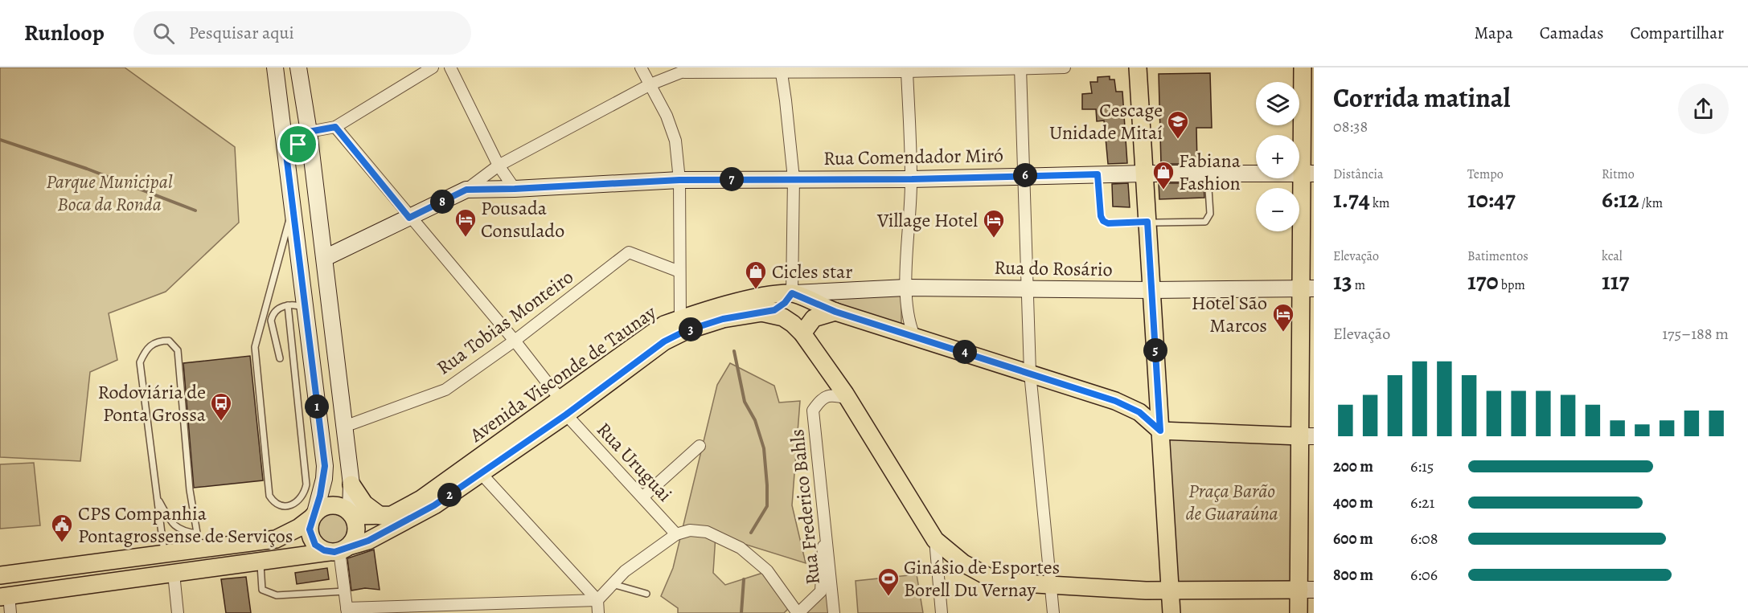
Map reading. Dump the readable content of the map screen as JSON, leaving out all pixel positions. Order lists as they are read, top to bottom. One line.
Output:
{"streets":{"main road":["Rua Comendador Miró","Rua do Rosário","Avenida Visconde de Taunay"],"street":["Rua Tobias Monteiro","Rua Uruguai","Rua Frederico Bahls"]},"crossings":[["Rua do Rosário","Avenida Visconde de Taunay"],["Avenida Visconde de Taunay","Rua Uruguai"]],"parks":["Parque Municipal Boca da Ronda","Praça Barão de Guaraúna"],"places":{"school or university":["Cescage Unidade Mitaí"],"shop":["Fabiana Fashion","Cicles star"],"hotel":["Pousada Consulado","Village Hotel","Hotel São Marcos"],"bus stop":["Rodoviária de Ponta Grossa"],"public building":["CPS Companhia Pontagrossense de Serviços"],"sports":["Ginásio de Esportes Borell Du Vernay"]},"page":{"header":"Runloop","search":"Pesquisar aqui","nav":["Mapa","Camadas","Compartilhar"],"heading":["Corrida matinal","08:38"],"map_buttons":["+","−"],"stats":[["Distância","1.74 km"],["Tempo","10:47"],["Ritmo","6:12 /km"],["Elevação","13 m"],["Batimentos","170 bpm"],["kcal","117"]],"pins":["6","7","8","3","5","4","1","2"],"chart":["Elevação","175–188 m"],"list":[{"name":"200 m","note":"6:15"},{"name":"400 m","note":"6:21"},{"name":"600 m","note":"6:08"},{"name":"800 m","note":"6:06"}]}}
